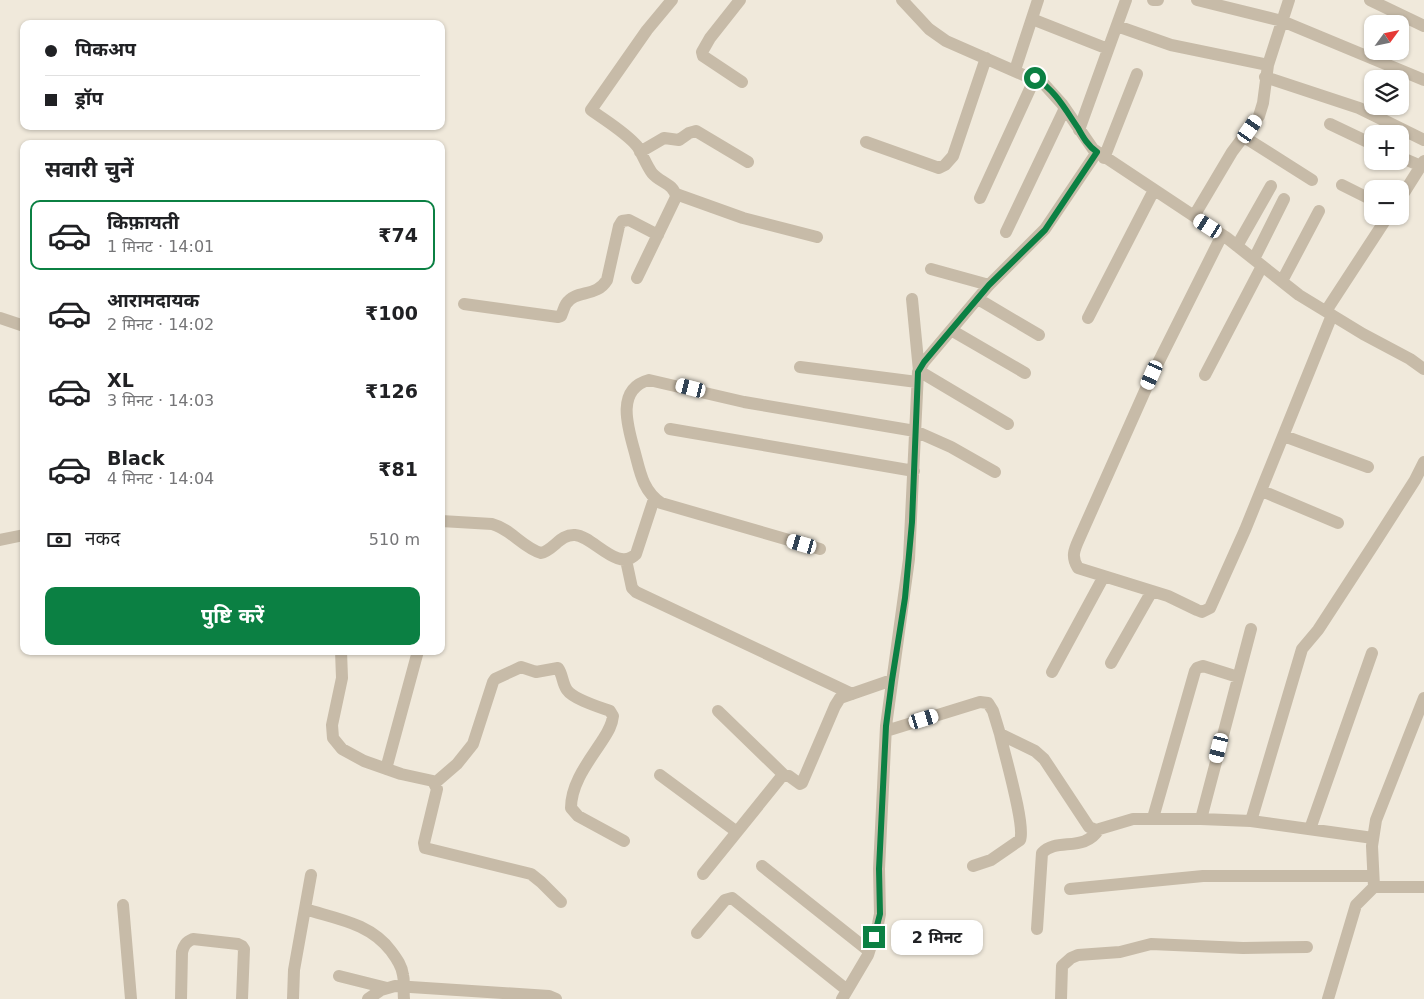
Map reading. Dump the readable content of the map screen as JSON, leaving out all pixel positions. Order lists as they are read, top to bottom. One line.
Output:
{"north":"top right","page":{"map_buttons":["+","−"],"banner":["पिकअप","ड्रॉप"],"heading":"सवारी चुनें","list":[{"name":"किफ़ायती","note":"1 मिनट · 14:01","value":"₹74"},{"name":"आरामदायक","note":"2 मिनट · 14:02","value":"₹100"},{"name":"XL","note":"3 मिनट · 14:03","value":"₹126"},{"name":"Black","note":"4 मिनट · 14:04","value":"₹81"}],"pay":["नकद","510 m"],"buttons":"पुष्टि करें","bubble":"2 मिनट"}}
